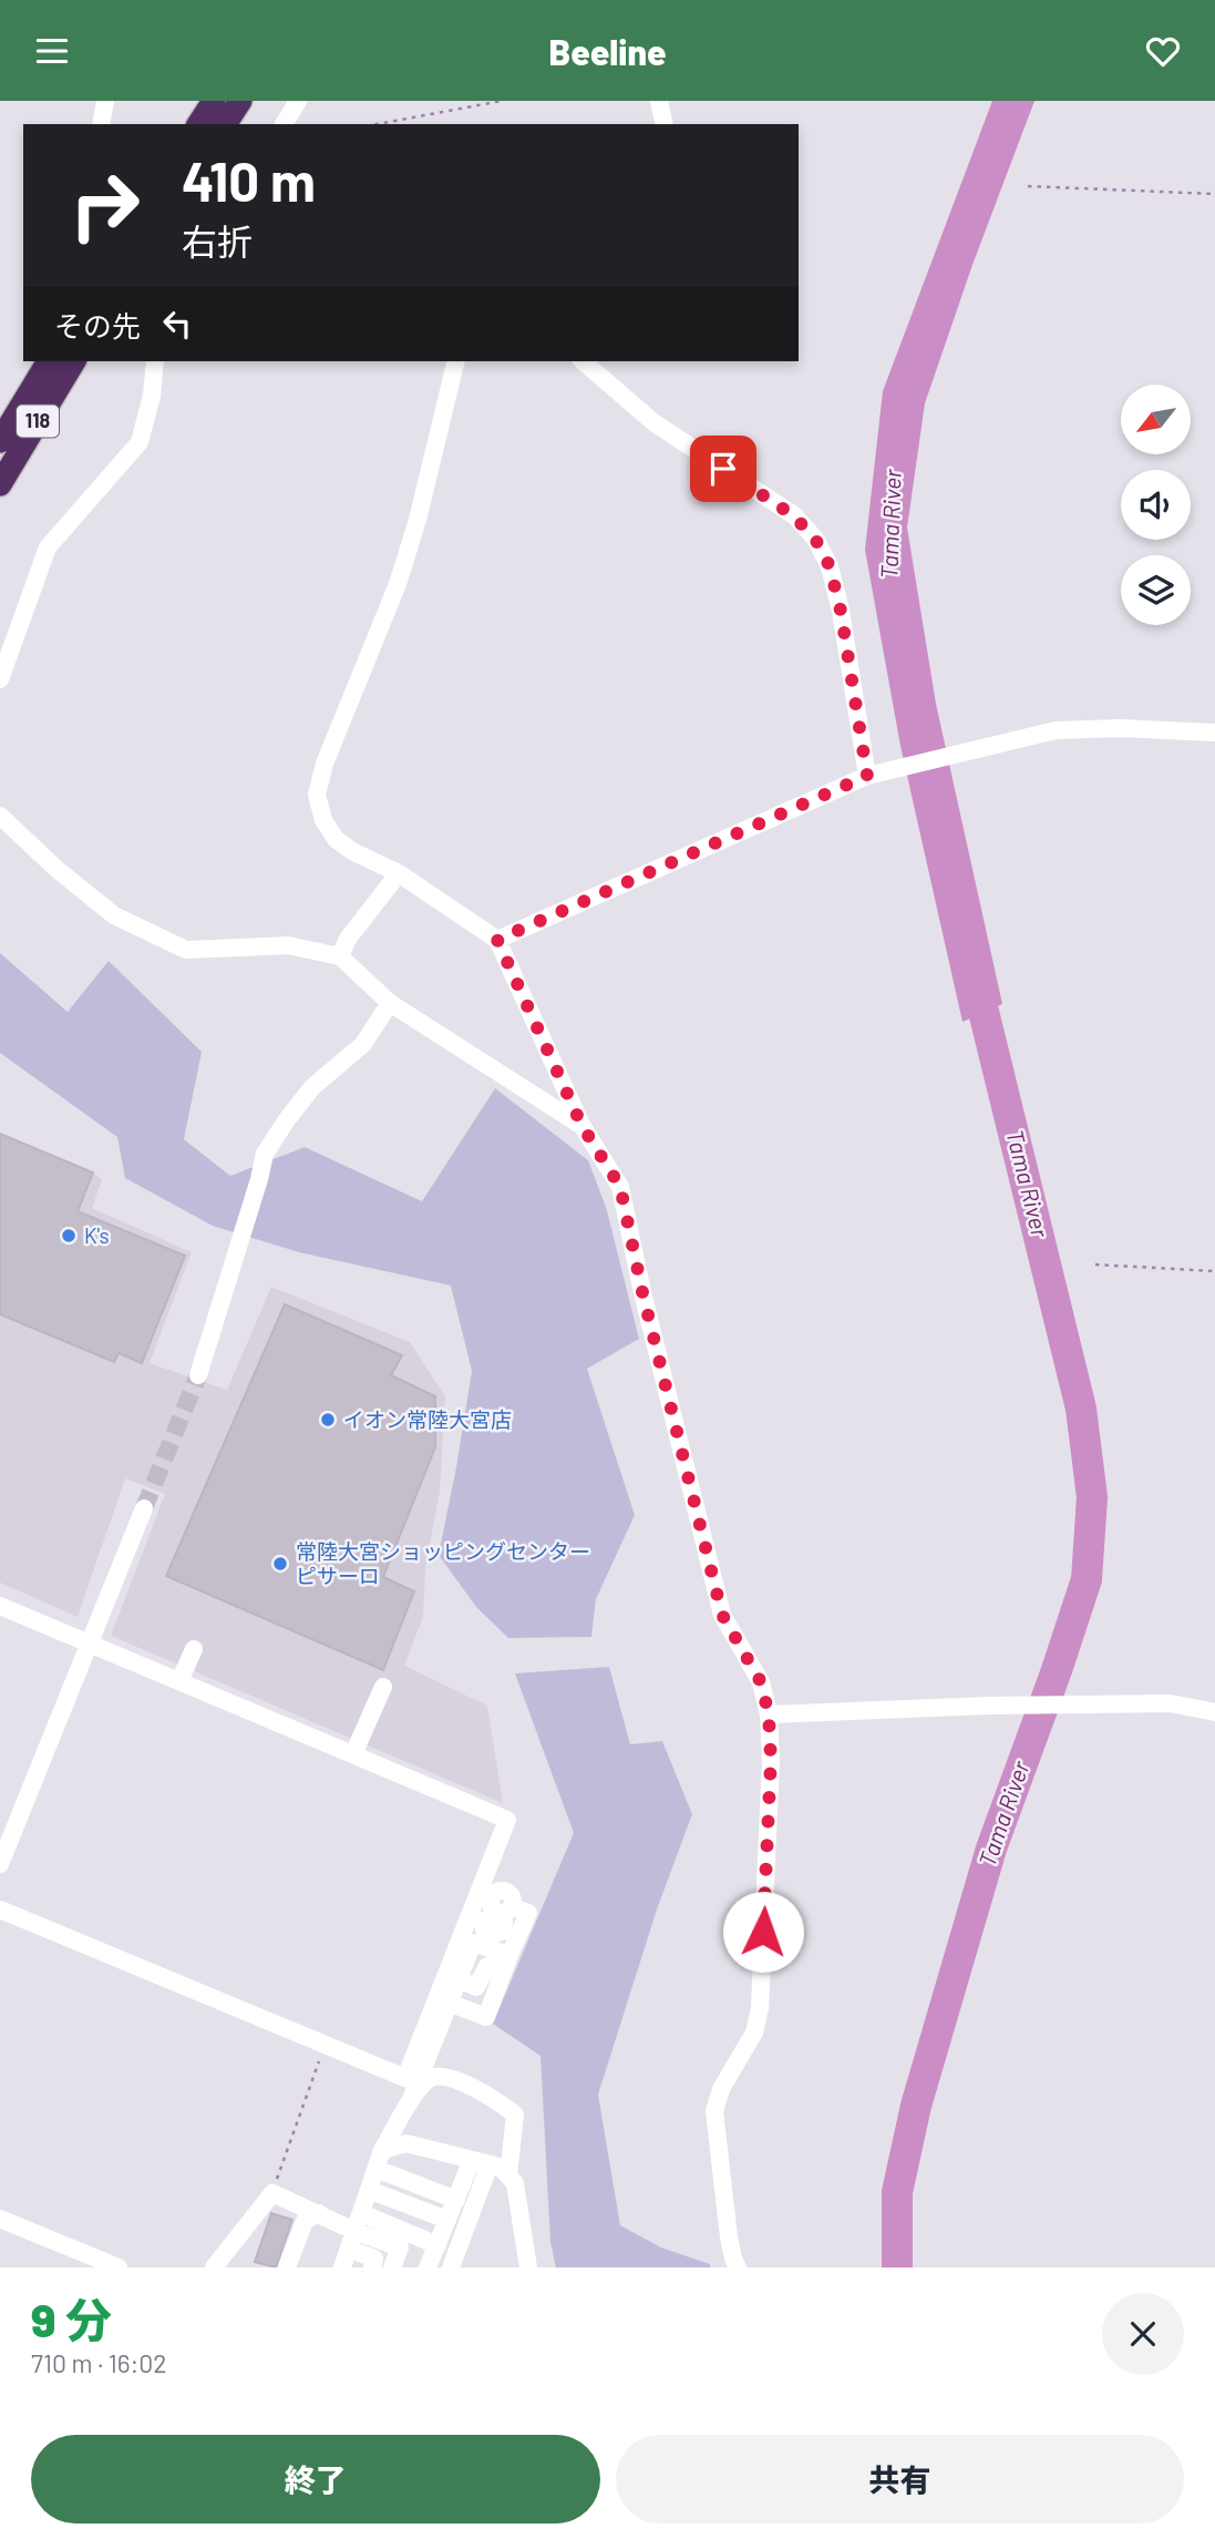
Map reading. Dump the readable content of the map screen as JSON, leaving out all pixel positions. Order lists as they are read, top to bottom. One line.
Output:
{"streets":{"highway":["118"]},"water":["Tama River"],"places":["K's","イオン常陸大宮店","常陸大宮ショッピングセンター ピサーロ"],"north":"bottom left","page":{"header":"Beeline","turn":["410 m","右折"],"then":"その先","heading":["9 分","710 m · 16:02"],"buttons":["終了","共有"]}}
